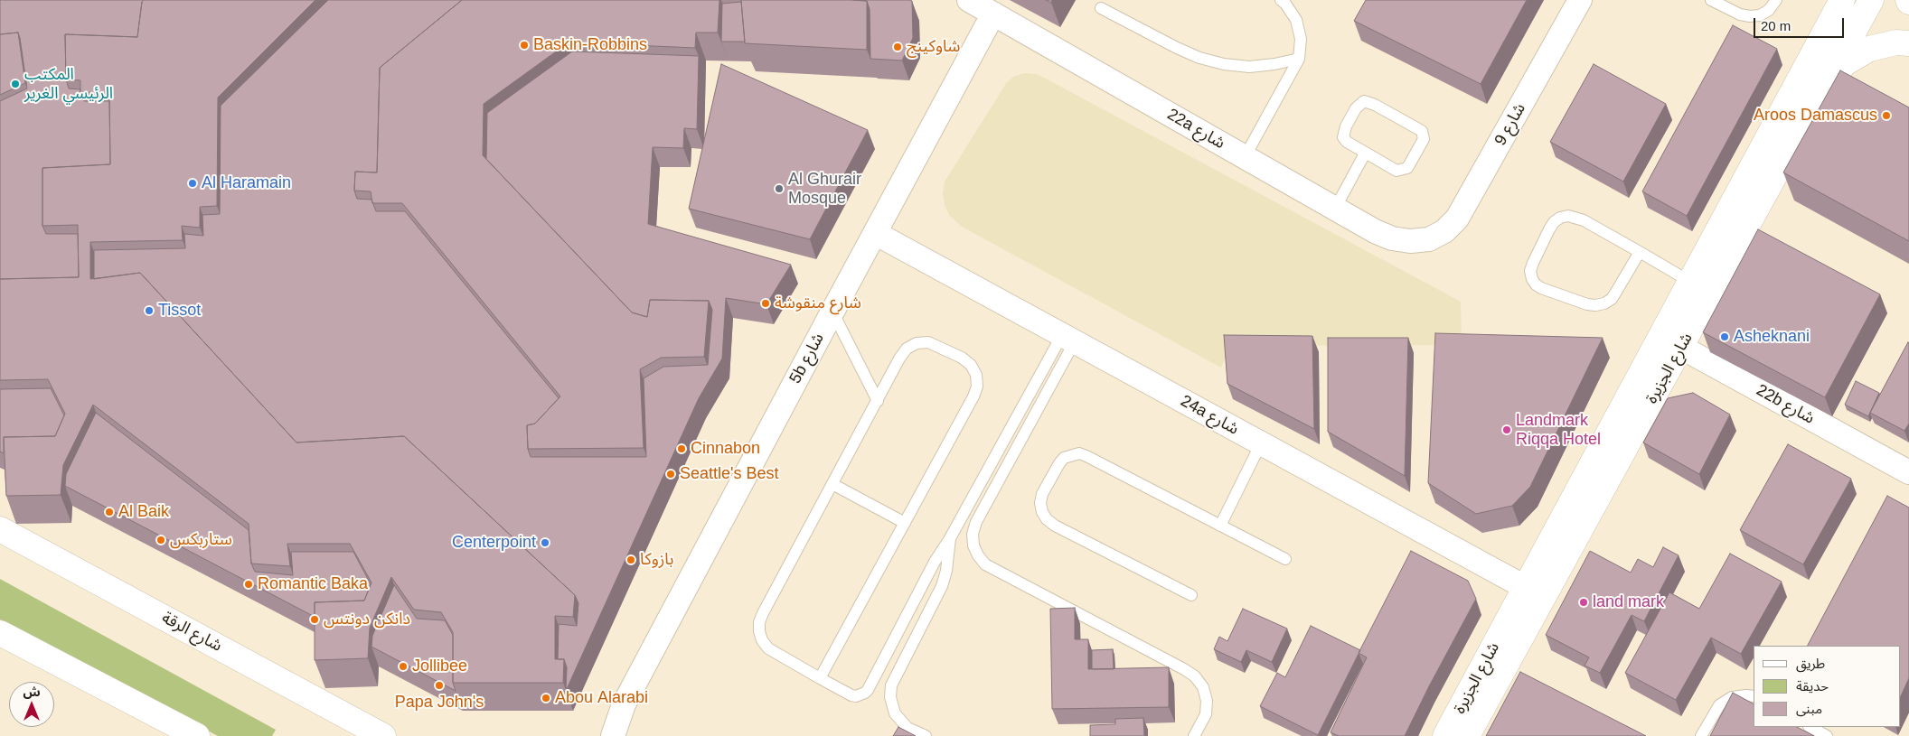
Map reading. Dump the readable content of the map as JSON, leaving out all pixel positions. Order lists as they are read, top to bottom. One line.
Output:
{"streets":{"street":["شارع 9","22a شارع","5b شارع","شارع الجزيرة","22b شارع","24a شارع","شارع الرقة"]},"crossings":[["شارع 9","22a شارع"],["22a شارع","5b شارع"],["5b شارع","24a شارع"],["شارع الجزيرة","22b شارع"],["شارع الجزيرة","24a شارع"]],"places":["Baskin-Robbins","شاوكينج","المكتب الرئيسي الغرير","Aroos Damascus","Al Haramain","Al Ghurair Mosque","شارع منقوشة","Tissot","Asheknani","Landmark Riqqa Hotel","Cinnabon","Seattle's Best","Al Baik","ستاربكس","Centerpoint","بازوكا","Romantic Baka","land mark","دانكن دونتس","Jollibee","Papa John's","Abou Alarabi"],"legend":["طريق","حديقة","مبنى"],"scale_bar":"20 m","north":"top"}
